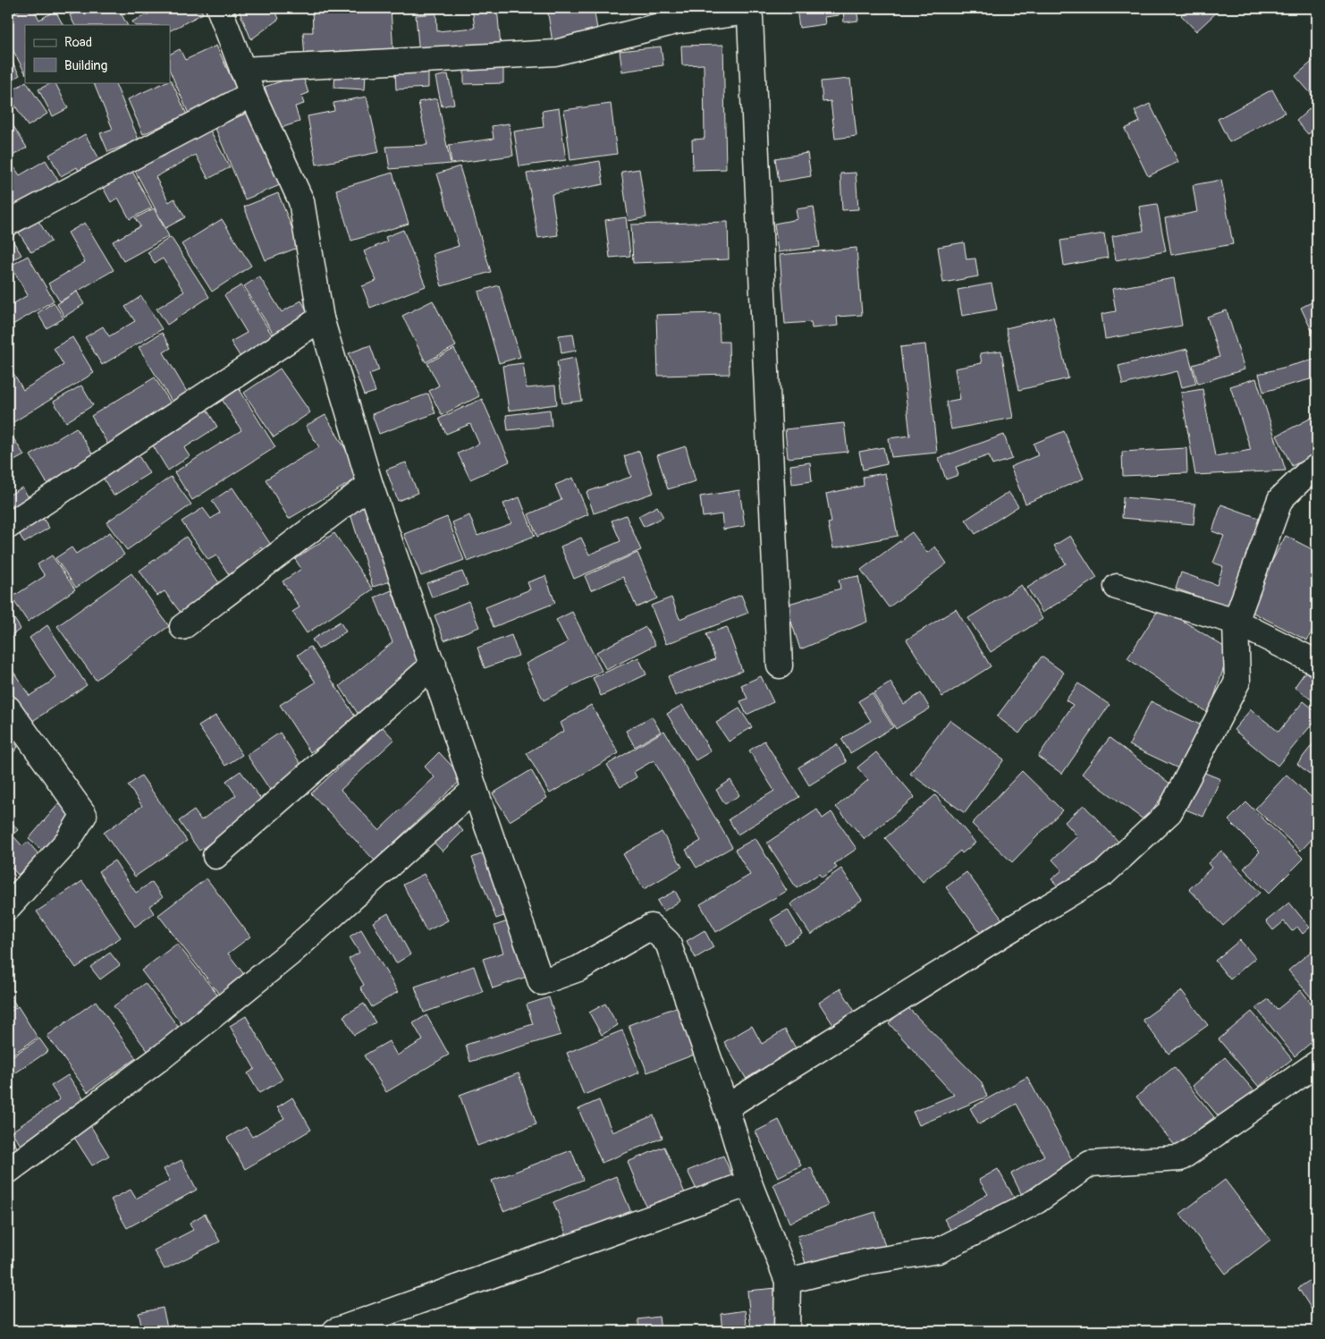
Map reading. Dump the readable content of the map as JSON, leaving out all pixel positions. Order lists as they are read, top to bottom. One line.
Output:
{"legend":["Road","Building"]}
